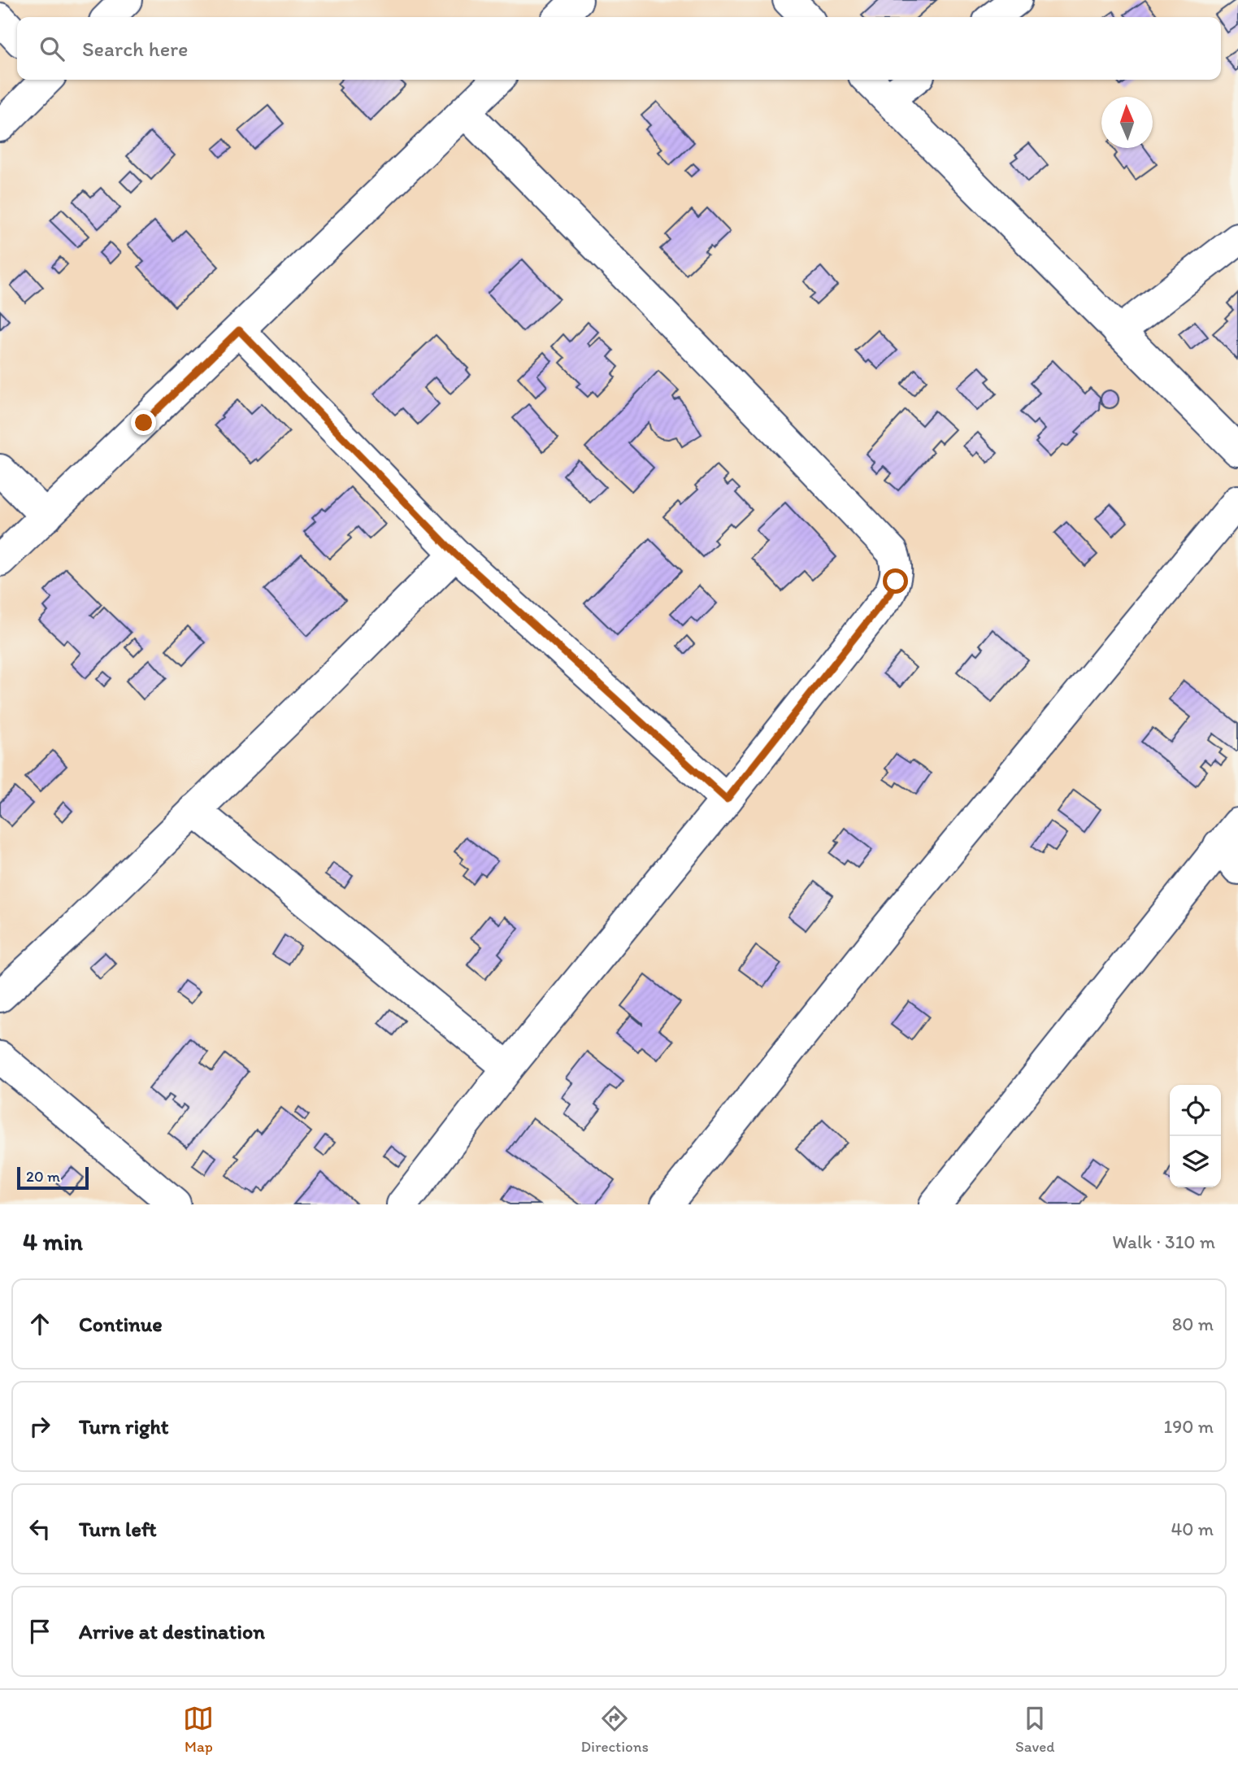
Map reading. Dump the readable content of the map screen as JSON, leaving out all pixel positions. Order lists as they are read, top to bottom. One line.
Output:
{"scale_bar":"20 m","north":"top","page":{"search":"Search here","scale":"20 m","heading":["4 min","Walk · 310 m"],"list":[["Continue","80 m"],["Turn right","190 m"],["Turn left","40 m"],"Arrive at destination"],"nav":["Map","Directions","Saved"]}}
